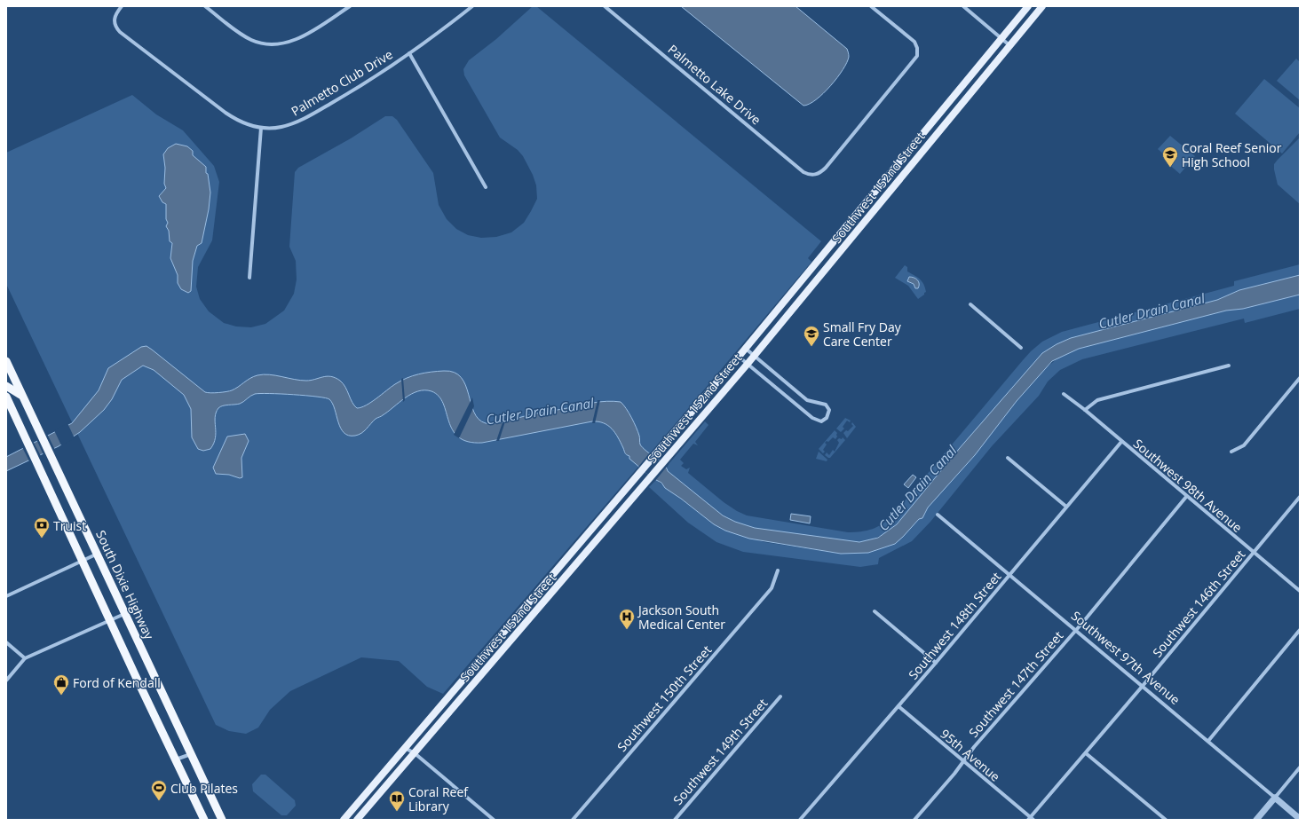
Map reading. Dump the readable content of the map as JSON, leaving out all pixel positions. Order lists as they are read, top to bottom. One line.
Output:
{"streets":{"highway":["South Dixie Highway"],"main road":["Southwest 152nd Street"],"street":["Palmetto Club Drive","Palmetto Lake Drive","Southwest 98th Avenue","Southwest 146th Street","Southwest 148th Street","Southwest 97th Avenue","Southwest 147th Street","Southwest 150th Street","Southwest 149th Street","95th Avenue"]},"crossings":[["Southwest 98th Avenue","Southwest 146th Street"],["Southwest 98th Avenue","Southwest 148th Street"],["Southwest 98th Avenue","Southwest 147th Street"],["Southwest 146th Street","Southwest 97th Avenue"],["Southwest 146th Street","95th Avenue"],["Southwest 148th Street","Southwest 97th Avenue"],["Southwest 148th Street","95th Avenue"],["Southwest 97th Avenue","Southwest 147th Street"],["Southwest 147th Street","95th Avenue"]],"water":["Cutler Drain Canal"],"places":{"school or university":["Coral Reef Senior High School","Small Fry Day Care Center"],"bank":["Truist"],"hospital":["Jackson South Medical Center"],"shop":["Ford of Kendall"],"sports":["Club Pilates"],"library":["Coral Reef Library"]}}
